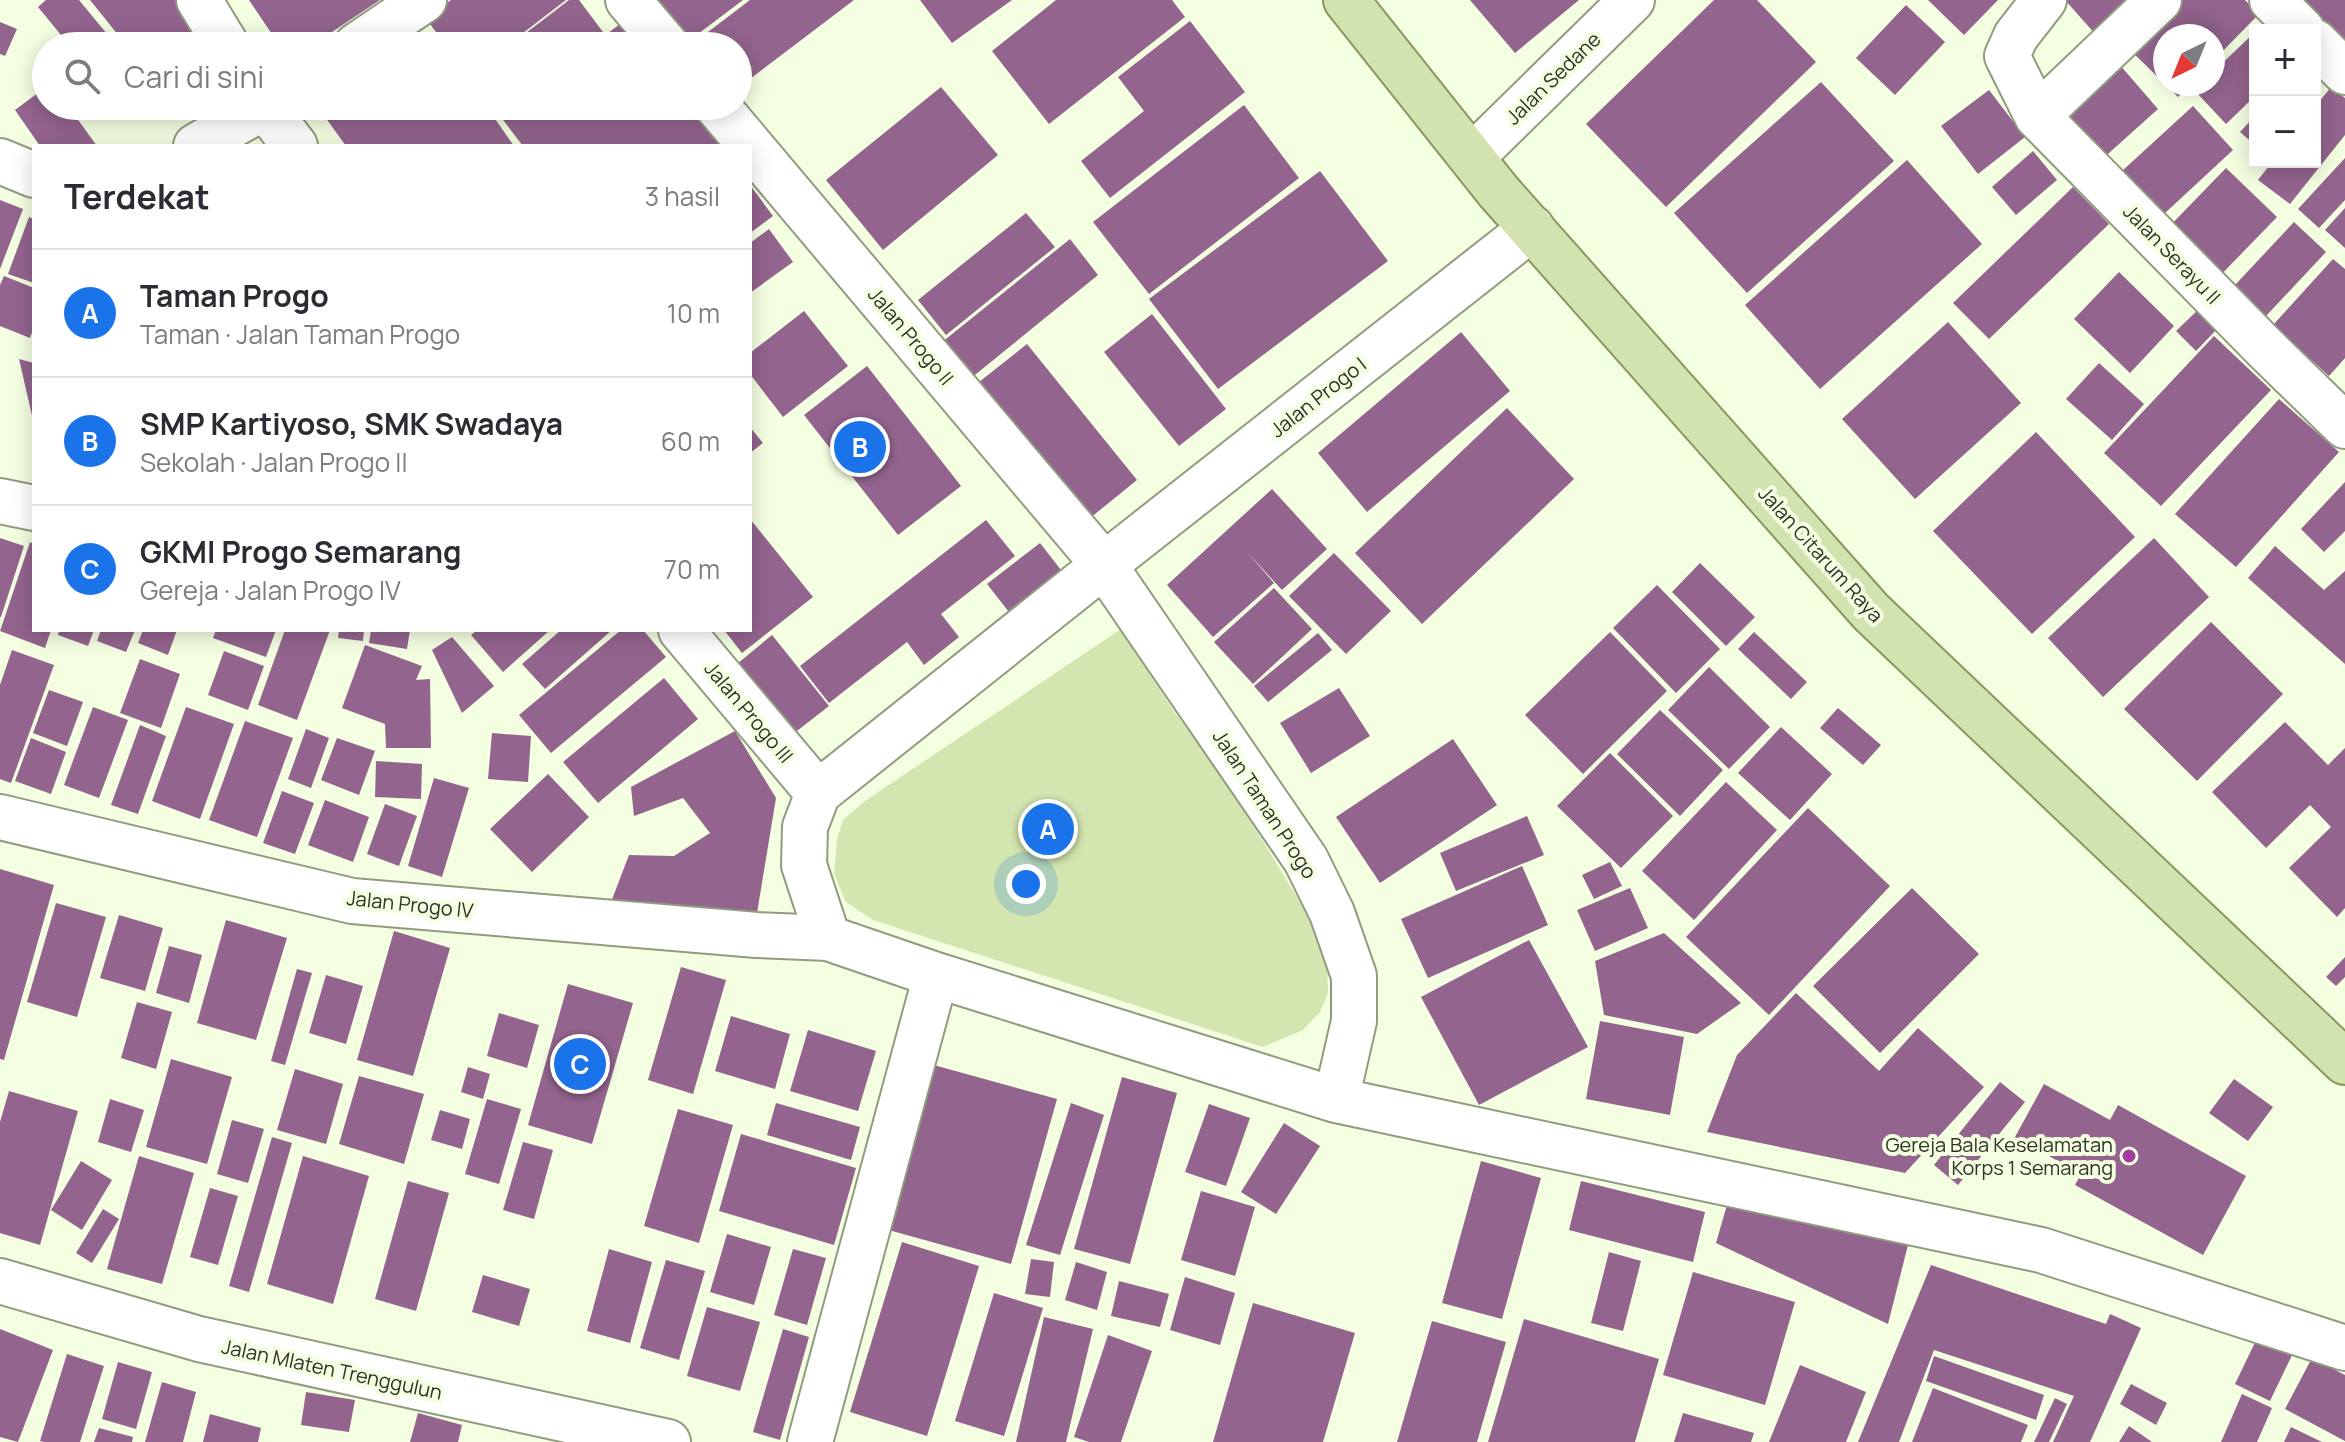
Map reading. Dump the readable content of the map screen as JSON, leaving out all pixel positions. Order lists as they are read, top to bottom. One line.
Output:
{"streets":{"main road":["Jalan Citarum Raya"],"street":["Jalan Sedane","Jalan Serayu II","Jalan Progo II","Jalan Progo I","Jalan Progo III","Jalan Taman Progo","Jalan Progo IV","Jalan Mlaten Trenggulun"]},"crossings":[["Jalan Sedane","Jalan Citarum Raya"],["Jalan Progo II","Jalan Progo I"],["Jalan Progo II","Jalan Taman Progo"],["Jalan Progo I","Jalan Citarum Raya"],["Jalan Progo I","Jalan Taman Progo"]],"places":["Gereja Bala Keselamatan Korps 1 Semarang"],"north":"bottom left","page":{"map_buttons":["+","−"],"search":"Cari di sini","heading":["Terdekat","3 hasil"],"list":[{"mark":"A","name":"Taman Progo","note":"Taman · Jalan Taman Progo","value":"10 m"},{"mark":"B","name":"SMP Kartiyoso, SMK Swadaya","note":"Sekolah · Jalan Progo II","value":"60 m"},{"mark":"C","name":"GKMI Progo Semarang","note":"Gereja · Jalan Progo IV","value":"70 m"}],"pins":["B","A","C"]}}
